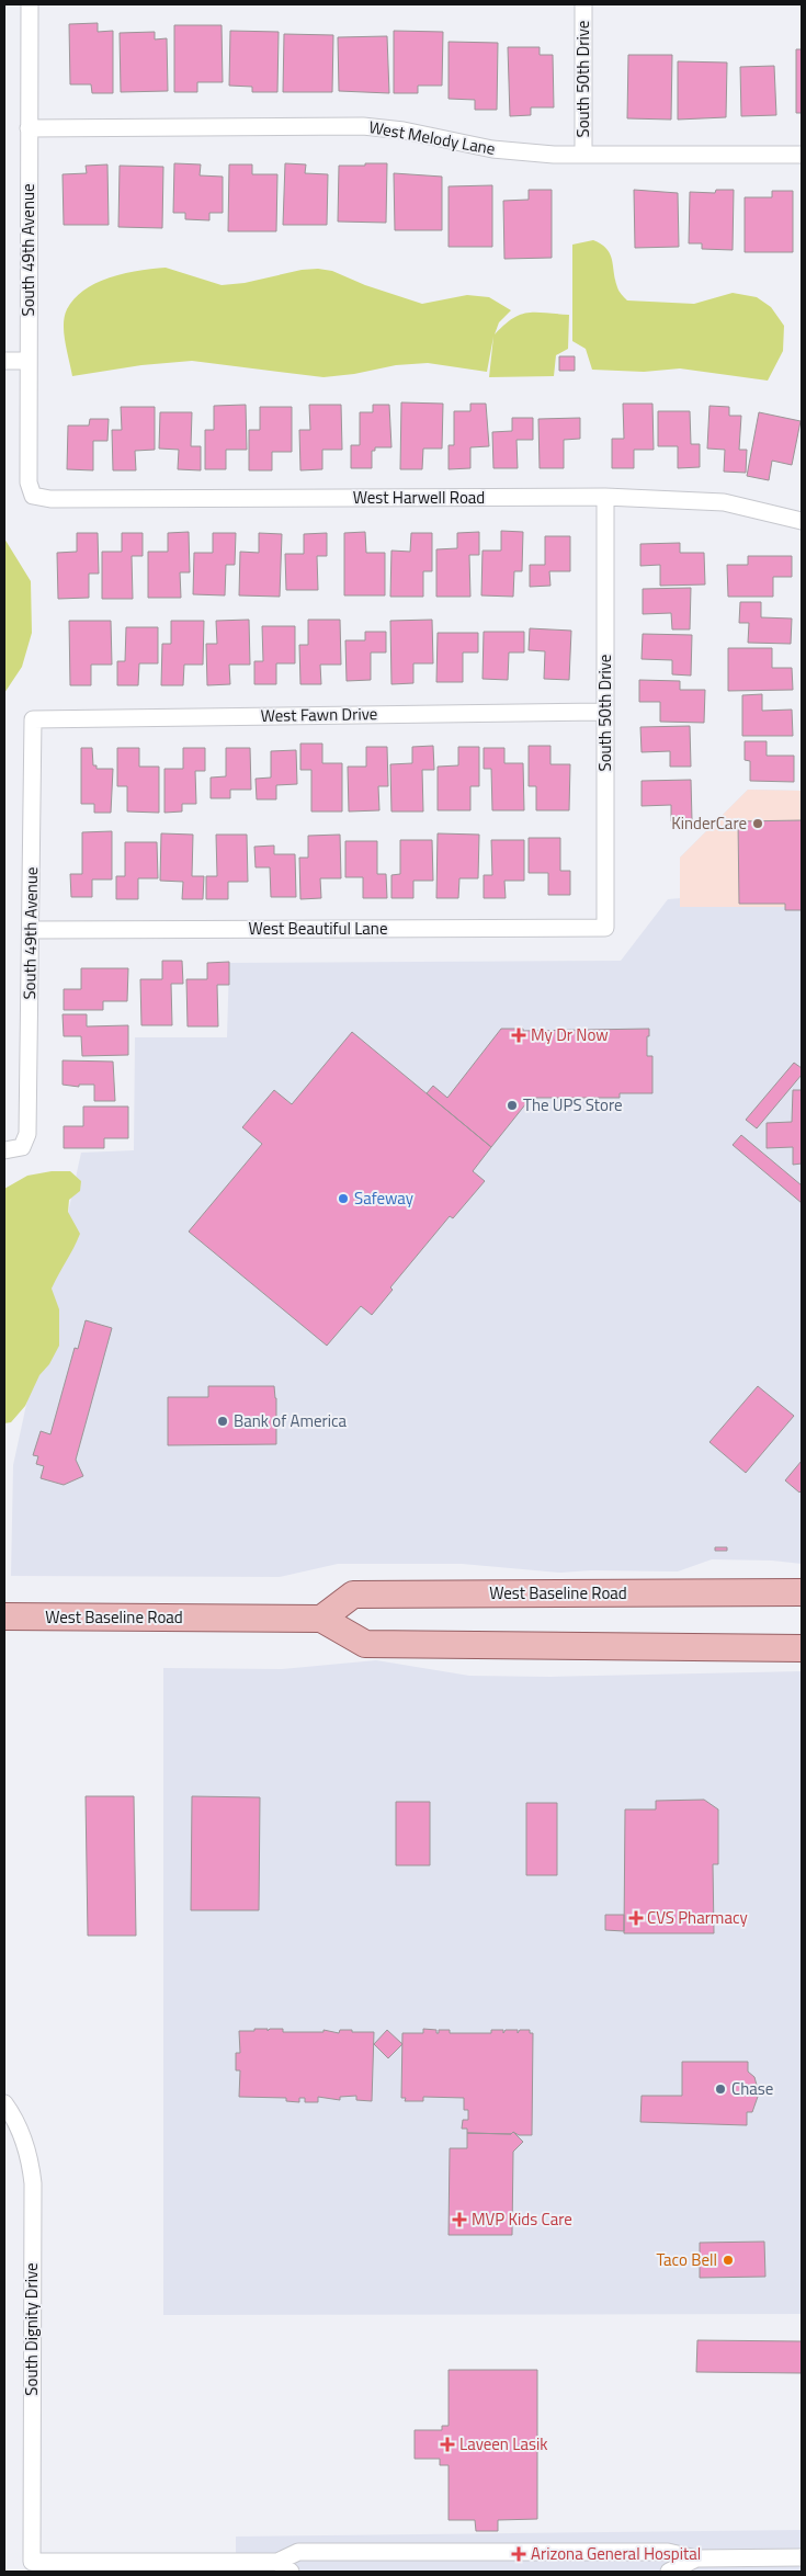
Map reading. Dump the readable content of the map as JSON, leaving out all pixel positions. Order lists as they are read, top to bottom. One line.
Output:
{"streets":{"main road":["West Baseline Road"],"street":["South 50th Drive","West Melody Lane","South 49th Avenue","West Harwell Road","West Fawn Drive","West Beautiful Lane","South Dignity Drive"]},"crossings":[["South 50th Drive","West Melody Lane"],["South 50th Drive","West Harwell Road"],["South 50th Drive","West Fawn Drive"],["South 50th Drive","West Beautiful Lane"],["West Melody Lane","South 49th Avenue"],["South 49th Avenue","West Harwell Road"],["South 49th Avenue","West Fawn Drive"],["South 49th Avenue","West Beautiful Lane"]],"places":{"other":["KinderCare","The UPS Store","Safeway","Bank of America","Chase","Taco Bell"],"health":["My Dr Now","CVS Pharmacy","MVP Kids Care","Laveen Lasik","Arizona General Hospital"]}}
